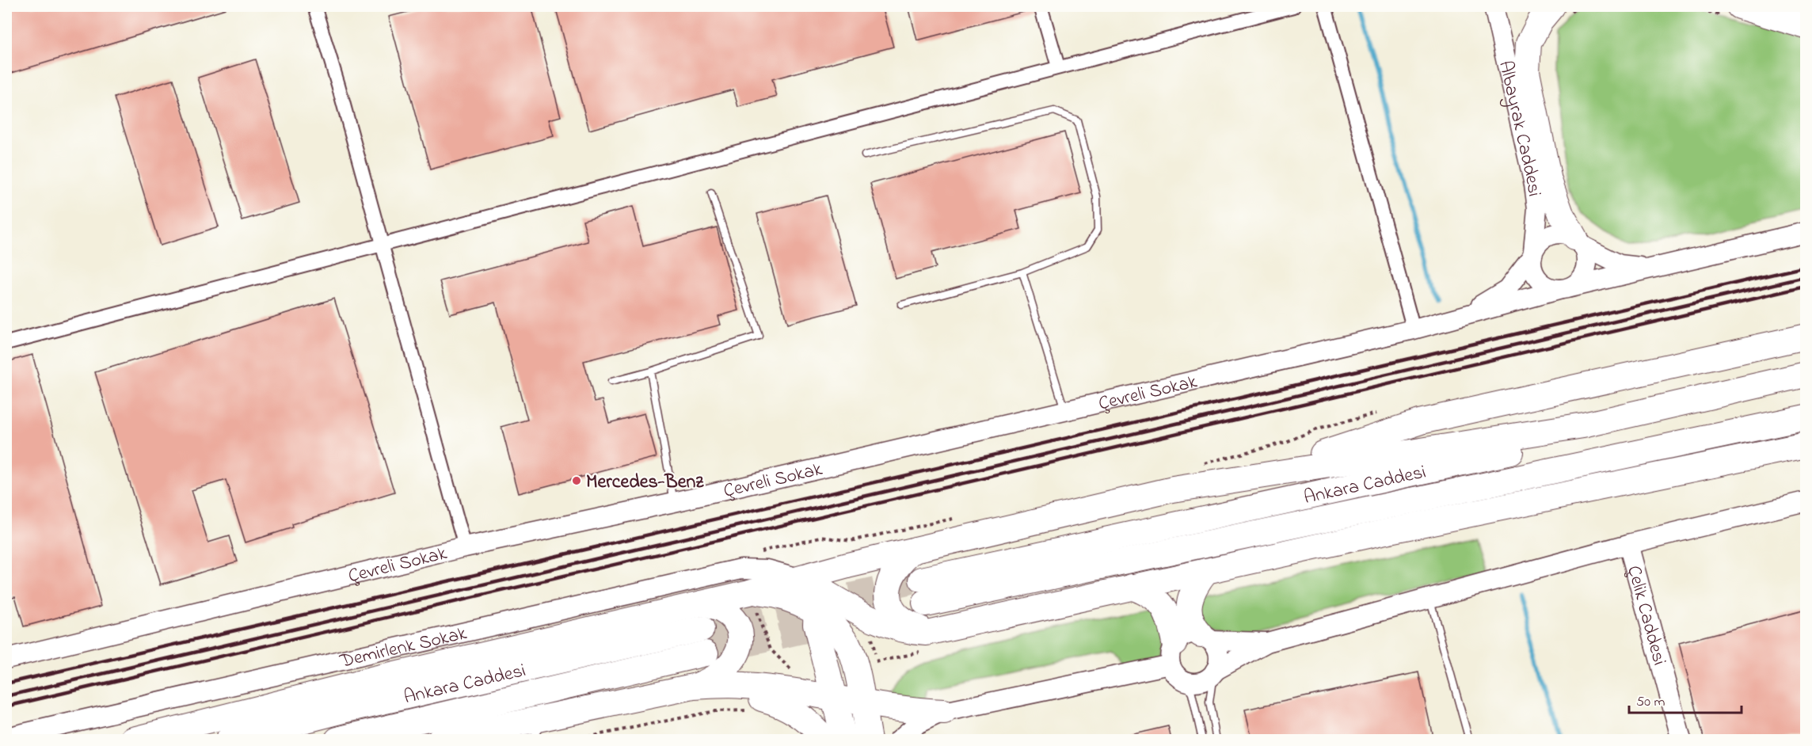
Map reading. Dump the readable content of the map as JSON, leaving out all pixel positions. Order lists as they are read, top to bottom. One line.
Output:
{"streets":{"highway":["Ankara Caddesi"],"street":["Albayrak Caddesi","Çevreli Sokak","Çelik Caddesi","Demirlenk Sokak"]},"crossings":[["Albayrak Caddesi","Çevreli Sokak"]],"places":["Mercedes-Benz"],"scale_bar":"50 m"}
